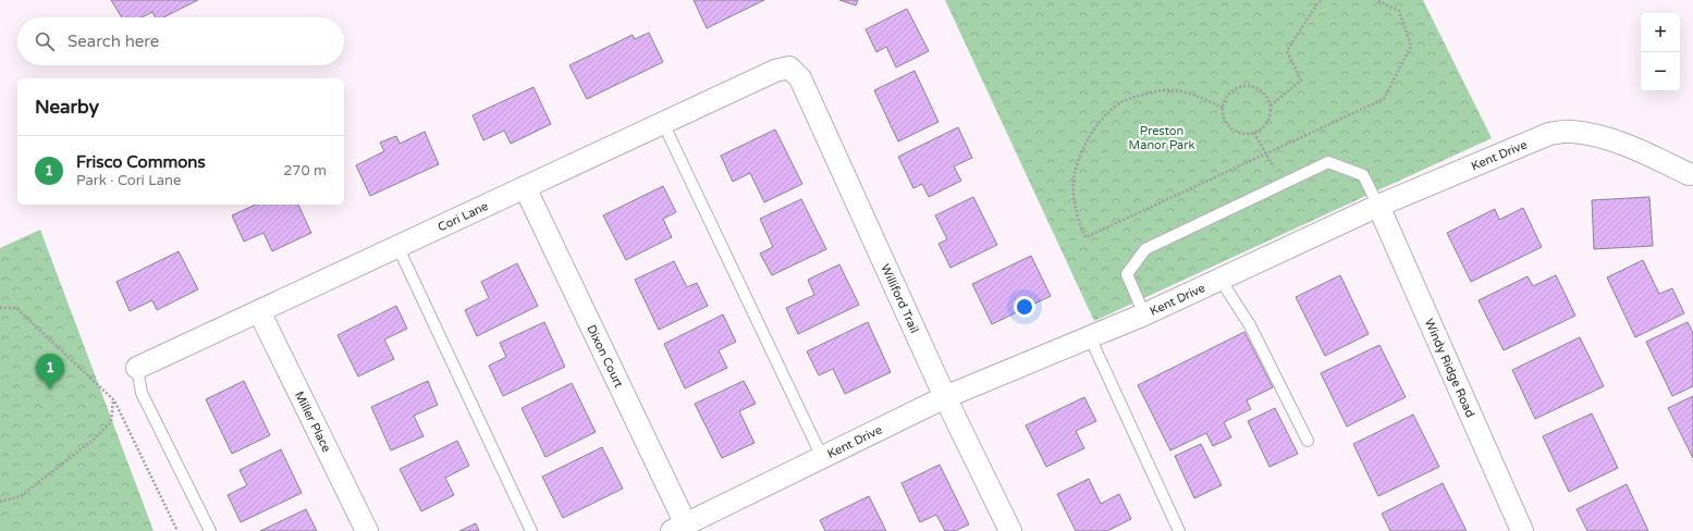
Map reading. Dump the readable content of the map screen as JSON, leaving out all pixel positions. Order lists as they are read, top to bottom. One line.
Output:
{"streets":{"street":["Kent Drive","Cori Lane","Williford Trail","Dixon Court","Windy Ridge Road","Miller Place"]},"crossings":[["Kent Drive","Williford Trail"],["Kent Drive","Dixon Court"],["Kent Drive","Windy Ridge Road"],["Cori Lane","Williford Trail"],["Cori Lane","Dixon Court"],["Cori Lane","Miller Place"]],"parks":["Preston Manor Park"],"page":{"map_buttons":["+","−"],"search":"Search here","heading":"Nearby","list":[{"mark":"1","name":"Frisco Commons","note":"Park · Cori Lane","value":"270 m"}],"pins":"1"}}
